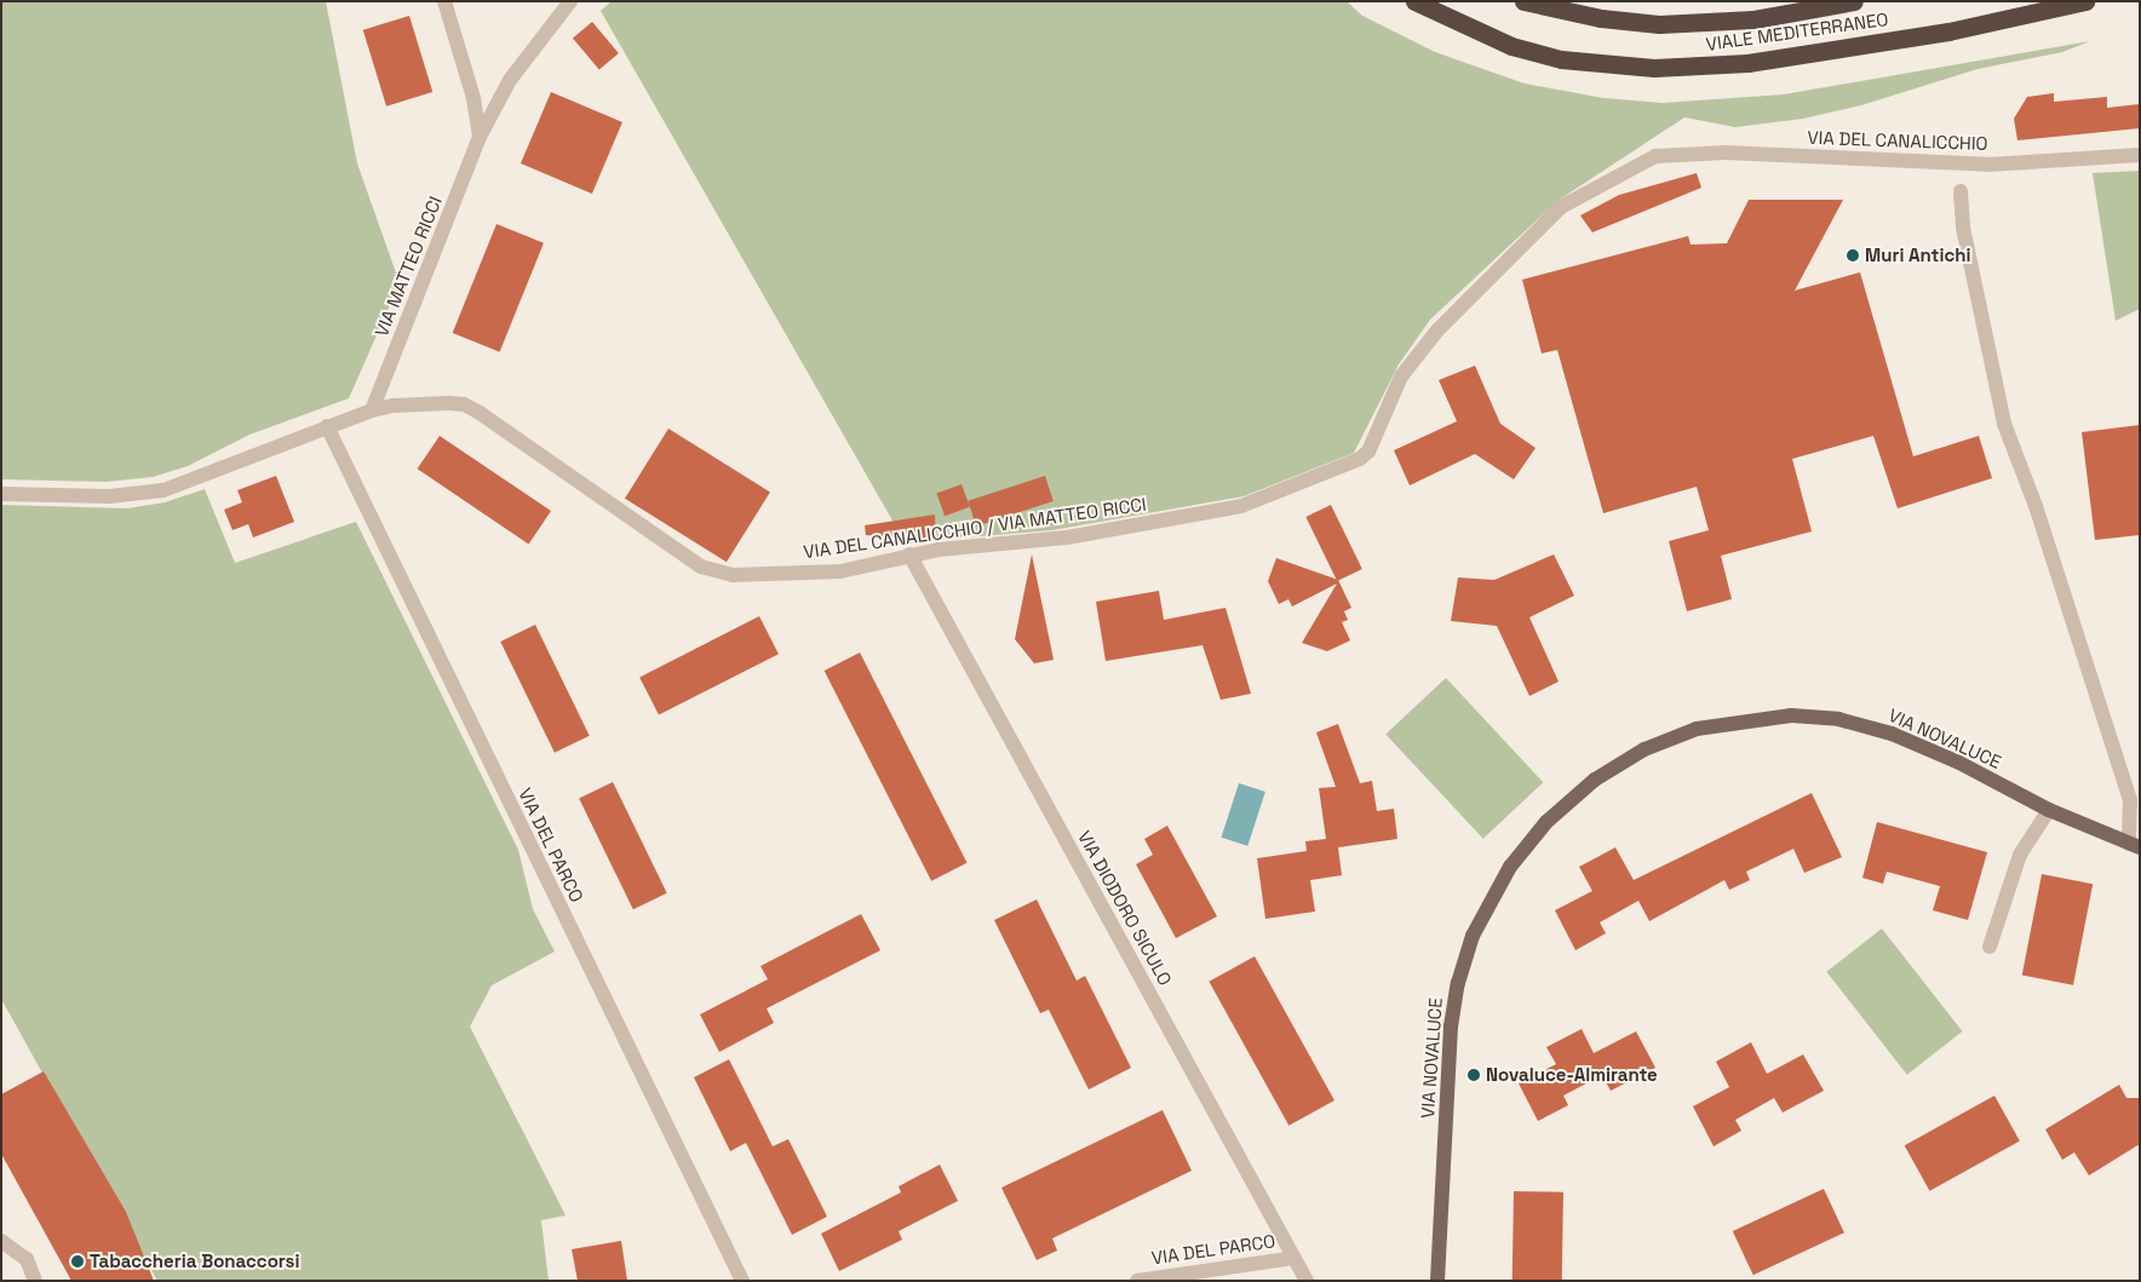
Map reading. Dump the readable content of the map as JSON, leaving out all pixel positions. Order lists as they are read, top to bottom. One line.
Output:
{"streets":{"highway":["VIALE MEDITERRANEO"],"main road":["VIA NOVALUCE"],"street":["VIA DEL CANALICCHIO","VIA MATTEO RICCI","VIA DEL CANALICCHIO / VIA MATTEO RICCI","VIA DEL PARCO","VIA DIODORO SICULO"]},"crossings":[["VIA DEL CANALICCHIO","VIA DEL CANALICCHIO / VIA MATTEO RICCI"],["VIA MATTEO RICCI","VIA DEL CANALICCHIO / VIA MATTEO RICCI"],["VIA DEL CANALICCHIO / VIA MATTEO RICCI","VIA DEL PARCO"],["VIA DEL CANALICCHIO / VIA MATTEO RICCI","VIA DIODORO SICULO"],["VIA DEL PARCO","VIA DIODORO SICULO"]],"places":["Muri Antichi","Novaluce-Almirante","Tabaccheria Bonaccorsi"]}
